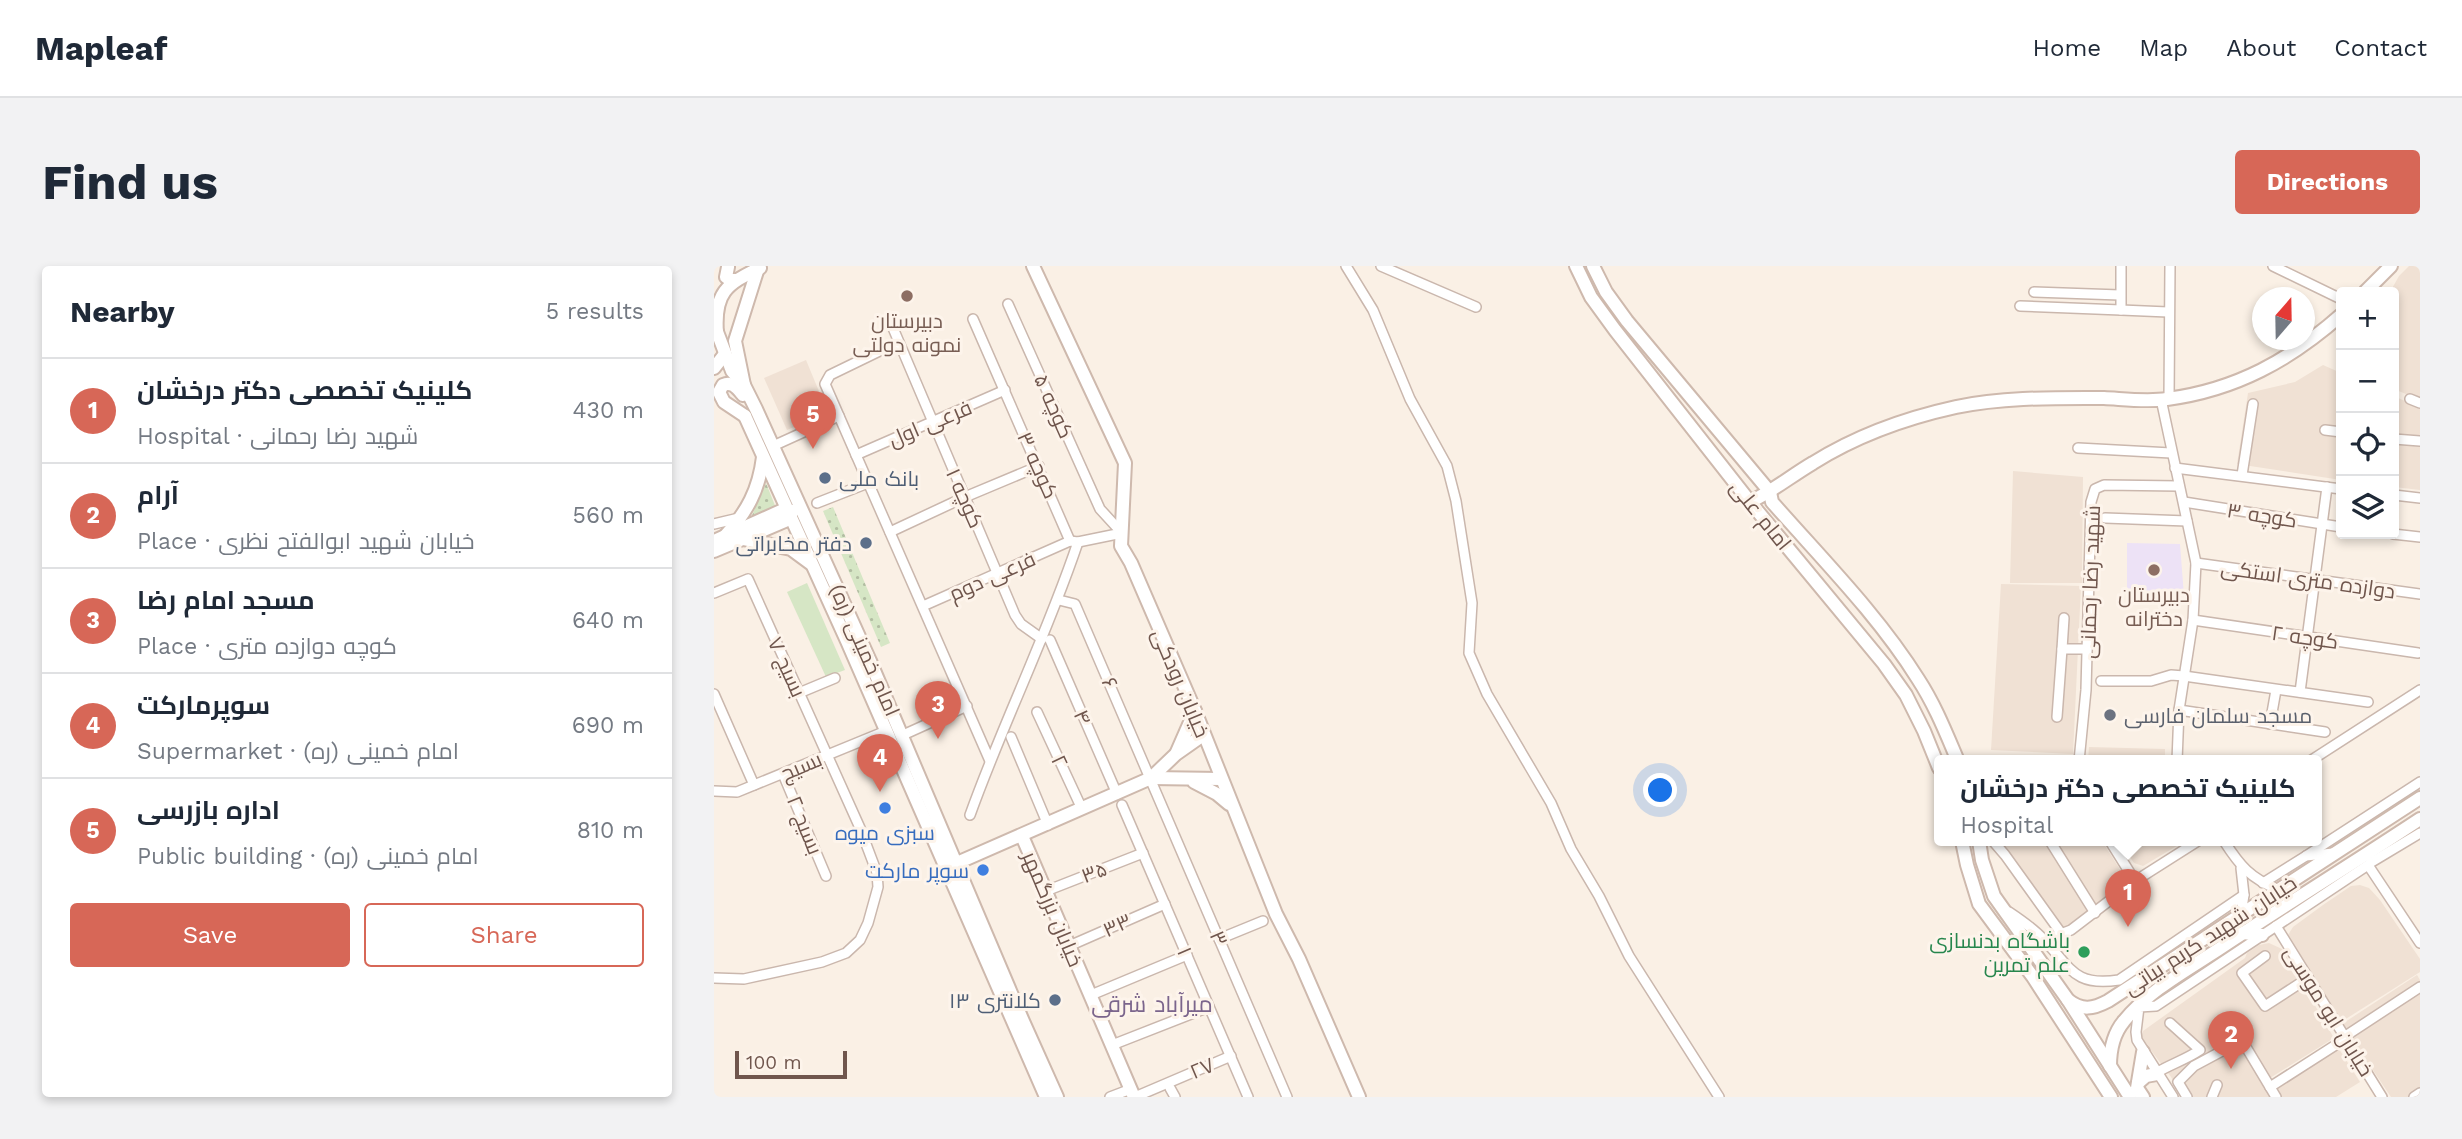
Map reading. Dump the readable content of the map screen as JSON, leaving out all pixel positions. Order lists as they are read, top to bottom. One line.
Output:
{"streets":{"main road":["امام علی","امام خمینی (ره)","خیابان رودکی","خیابان بزرگمهر","خیابان شهید کریم بیاتی"],"street":["کوچه ۵","فرعی اول","کوچه ۳","کوچه ۱","فرعی دوم","دوازده متری استکی","شهید رضا رحمانی","کوچه ۲","بسیج ۷","۶","۴","۲","بسیج","بسیج ۲","۳۵","۳۳","۳","۱","خیابان ابو موسی","۲۷"]},"crossings":[["کوچه ۵","فرعی دوم"],["کوچه ۵","خیابان رودکی"],["فرعی اول","کوچه ۳"],["فرعی اول","کوچه ۱"],["کوچه ۳","فرعی دوم"],["کوچه ۱","فرعی دوم"],["فرعی دوم","خیابان رودکی"],["امام خمینی (ره)","بسیج"],["بسیج ۷","بسیج"],["۶","۳"],["۴","۱"],["بسیج","بسیج ۲"],["۳۵","خیابان بزرگمهر"],["۳۵","۱"],["خیابان بزرگمهر","۳۳"],["خیابان بزرگمهر","۲۷"],["۳۳","۱"],["۱","۲۷"]],"districts":["میرآباد شرقی"],"places":["دبیرستان نمونه دولتی","بانک ملی","دفتر مخابراتی","دبیرستان دخترانه","مسجد سلمان فارسی","سبزی میوه","سوپر مارکت","باشگاه بدنسازی علم تمرین","کلانتری ۱۳"],"scale_bar":"100 m","north":"top","page":{"header":"Mapleaf","nav":["Home","Map","About","Contact"],"buttons":["Directions",["Save","Share"]],"title":"Find us","heading":["Nearby","5 results"],"map_buttons":["+","−"],"list":[{"mark":"1","name":"کلینیک تخصصی دکتر درخشان","note":"Hospital · شهید رضا رحمانی","value":"430 m"},{"mark":"2","name":"آرام","note":"Place · خیابان شهید ابوالفتح نظری","value":"560 m"},{"mark":"3","name":"مسجد امام رضا","note":"Place · کوچه دوازده متری","value":"640 m"},{"mark":"4","name":"سوپرمارکت","note":"Supermarket · امام خمینی (ره)","value":"690 m"},{"mark":"5","name":"اداره بازرسی","note":"Public building · امام خمینی (ره)","value":"810 m"}],"pins":["5","3","4","1","2"],"popup":["کلینیک تخصصی دکتر درخشان","Hospital"],"scale":"100 m"}}
